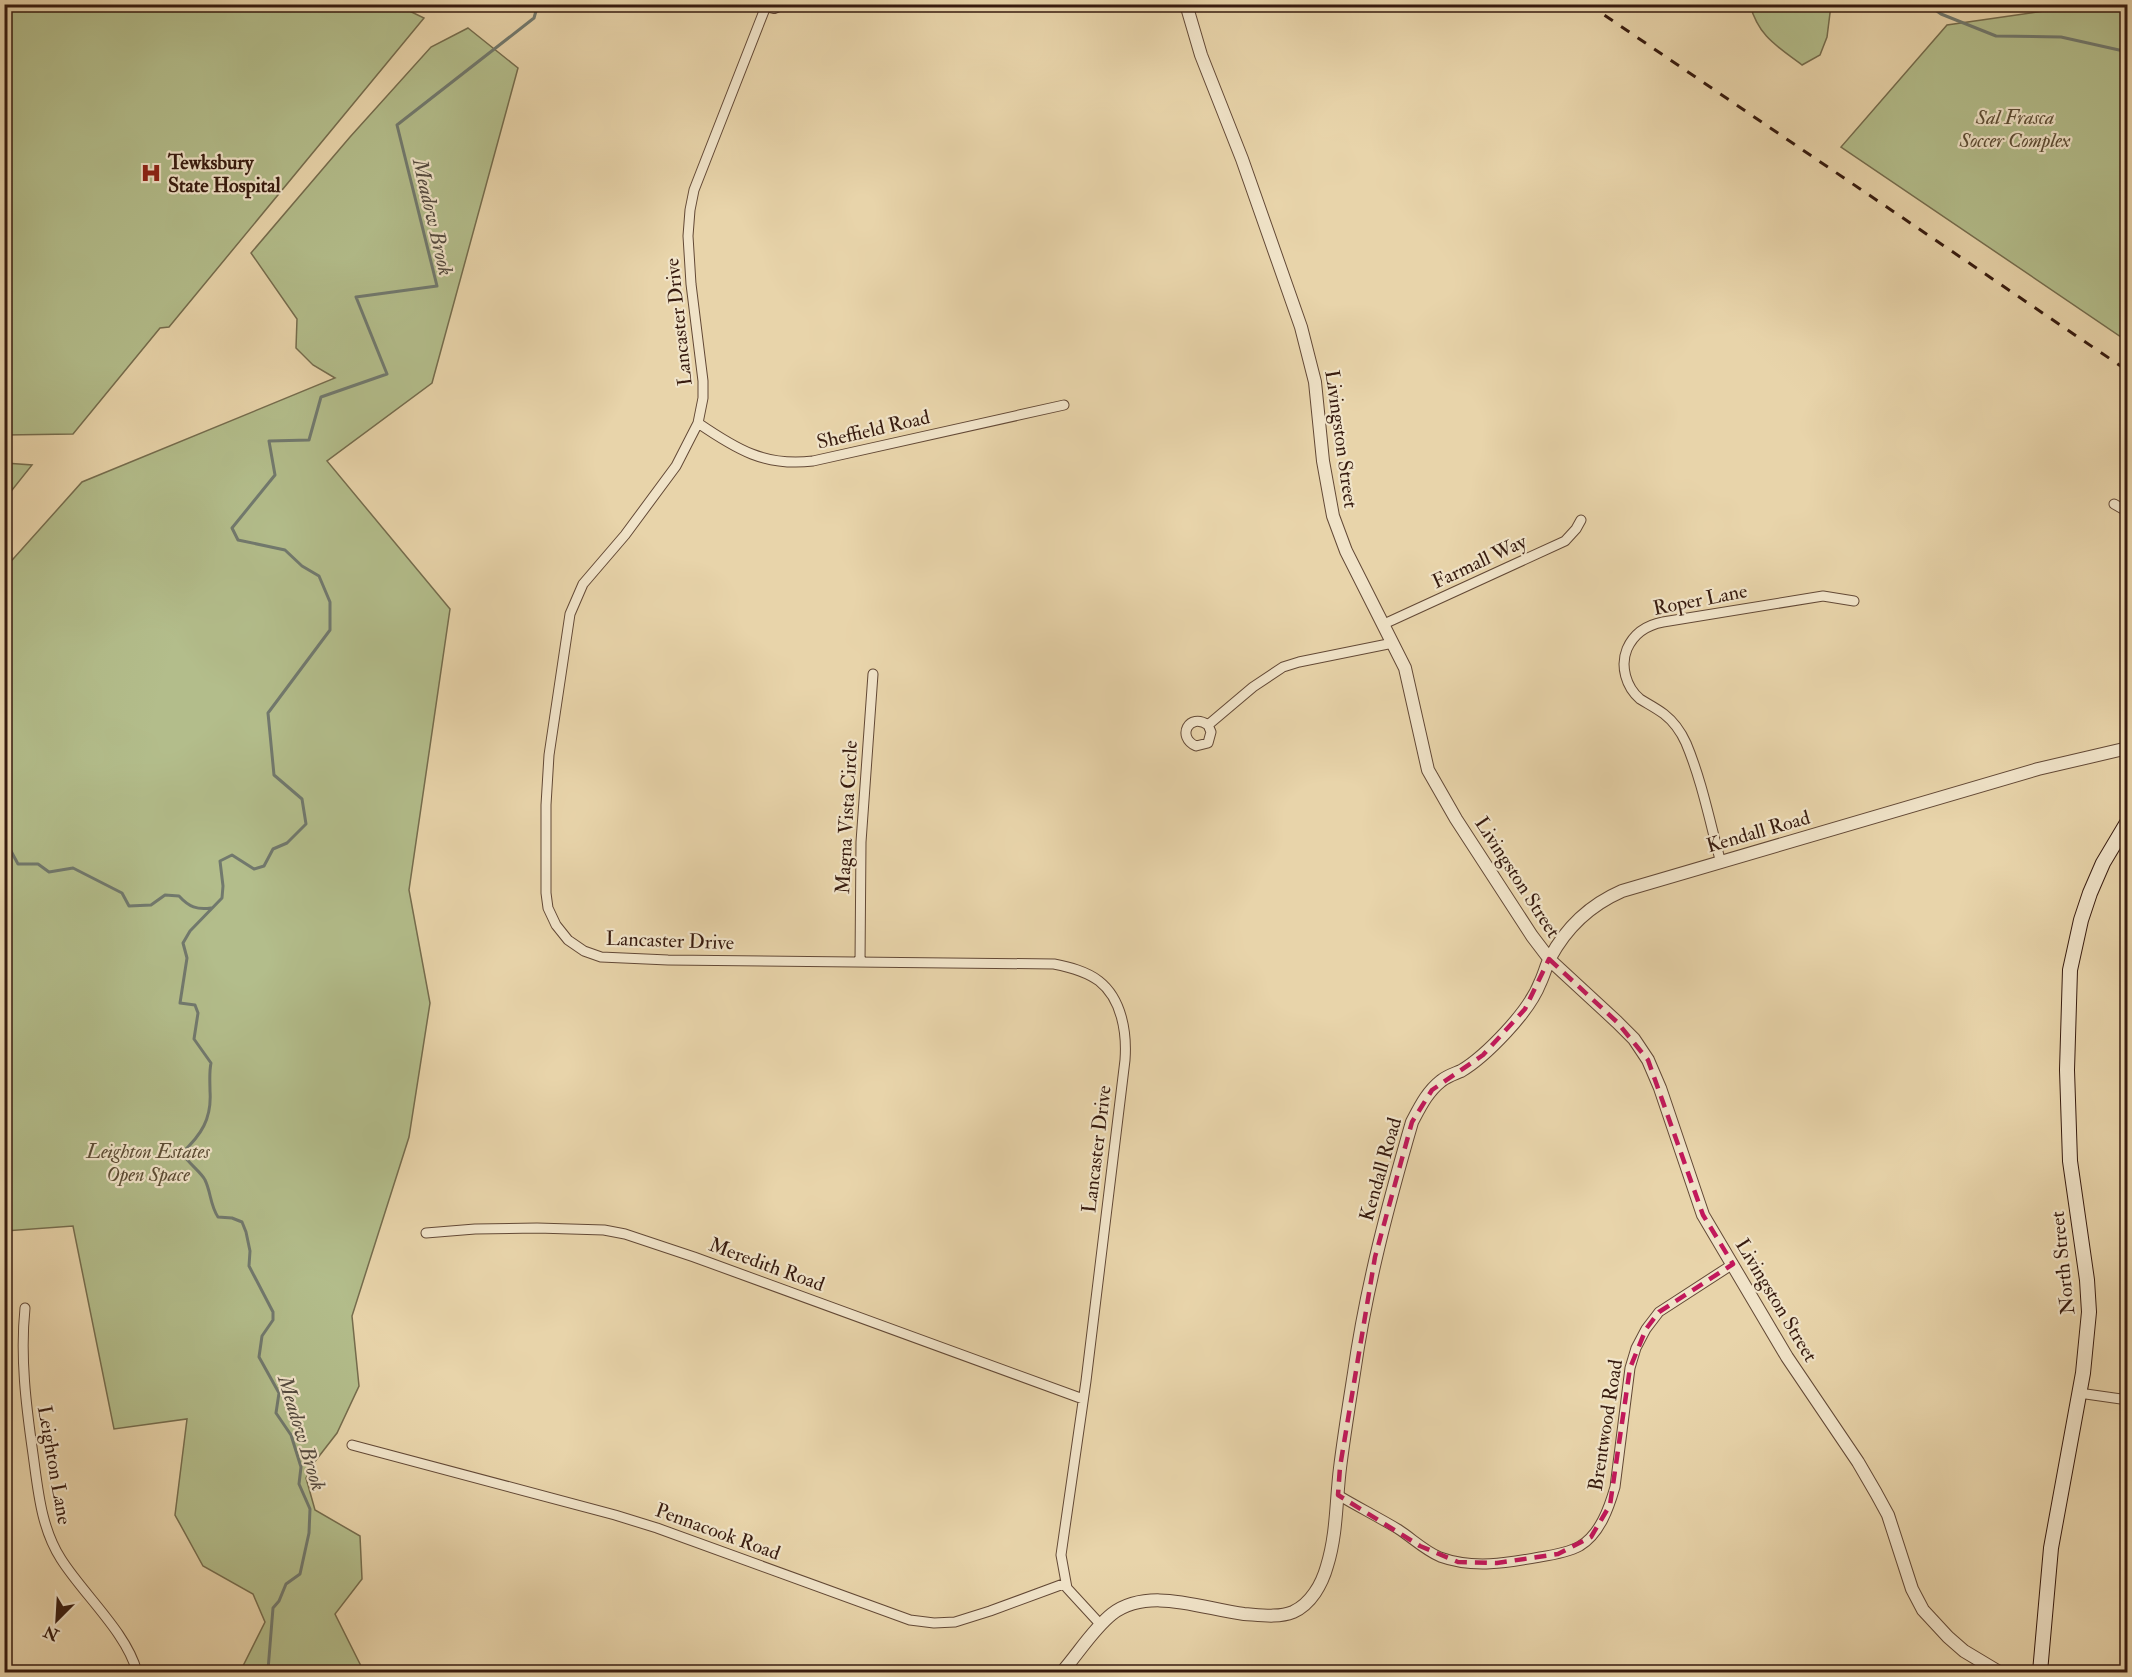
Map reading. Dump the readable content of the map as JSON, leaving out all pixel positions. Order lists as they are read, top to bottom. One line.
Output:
{"streets":{"main road":["North Street"],"street":["Lancaster Drive","Sheffield Road","Livingston Street","Farmall Way","Roper Lane","Magna Vista Circle","Kendall Road","Meredith Road","Brentwood Road","Leighton Lane","Pennacook Road"]},"crossings":[["Lancaster Drive","Sheffield Road"],["Lancaster Drive","Magna Vista Circle"],["Lancaster Drive","Kendall Road"],["Lancaster Drive","Meredith Road"],["Lancaster Drive","Pennacook Road"],["Livingston Street","Farmall Way"],["Livingston Street","Kendall Road"],["Livingston Street","Brentwood Road"],["Roper Lane","Kendall Road"],["Kendall Road","Brentwood Road"]],"water":["Meadow Brook"],"parks":["Sal Frasca Soccer Complex","Leighton Estates Open Space"],"places":{"hospital":["Tewksbury State Hospital"]},"north":"bottom left"}
